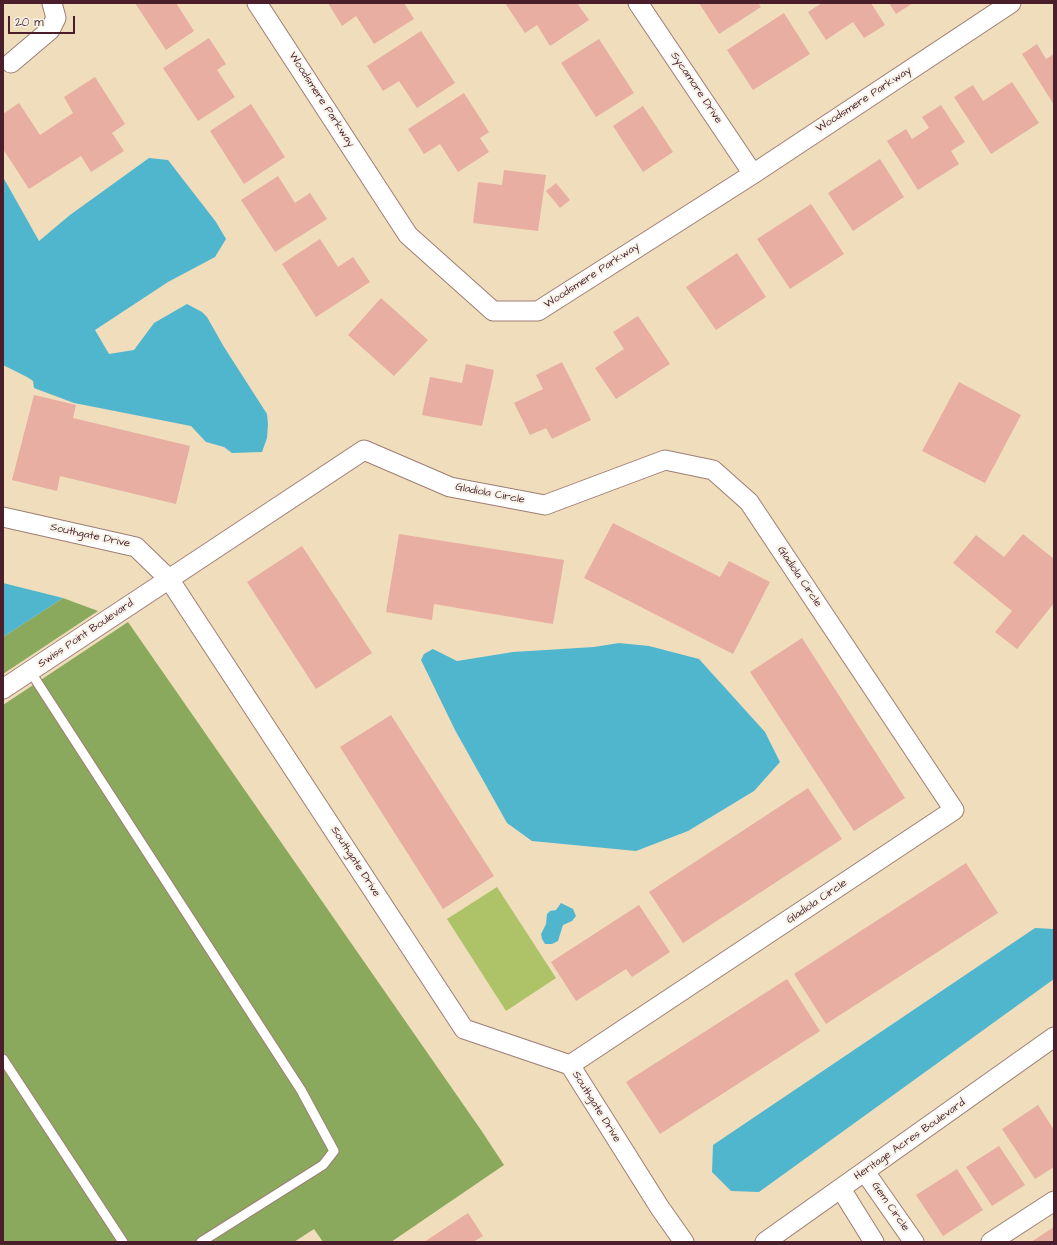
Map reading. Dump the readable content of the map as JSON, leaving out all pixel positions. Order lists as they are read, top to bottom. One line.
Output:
{"streets":{"street":["Sycamore Drive","Woodsmere Parkway","Gladiola Circle","Southgate Drive","Swiss Point Boulevard","Heritage Acres Boulevard","Gem Circle"]},"crossings":[["Sycamore Drive","Woodsmere Parkway"],["Gladiola Circle","Southgate Drive"],["Gladiola Circle","Swiss Point Boulevard"],["Southgate Drive","Swiss Point Boulevard"],["Heritage Acres Boulevard","Gem Circle"]],"scale_bar":"20 m"}
